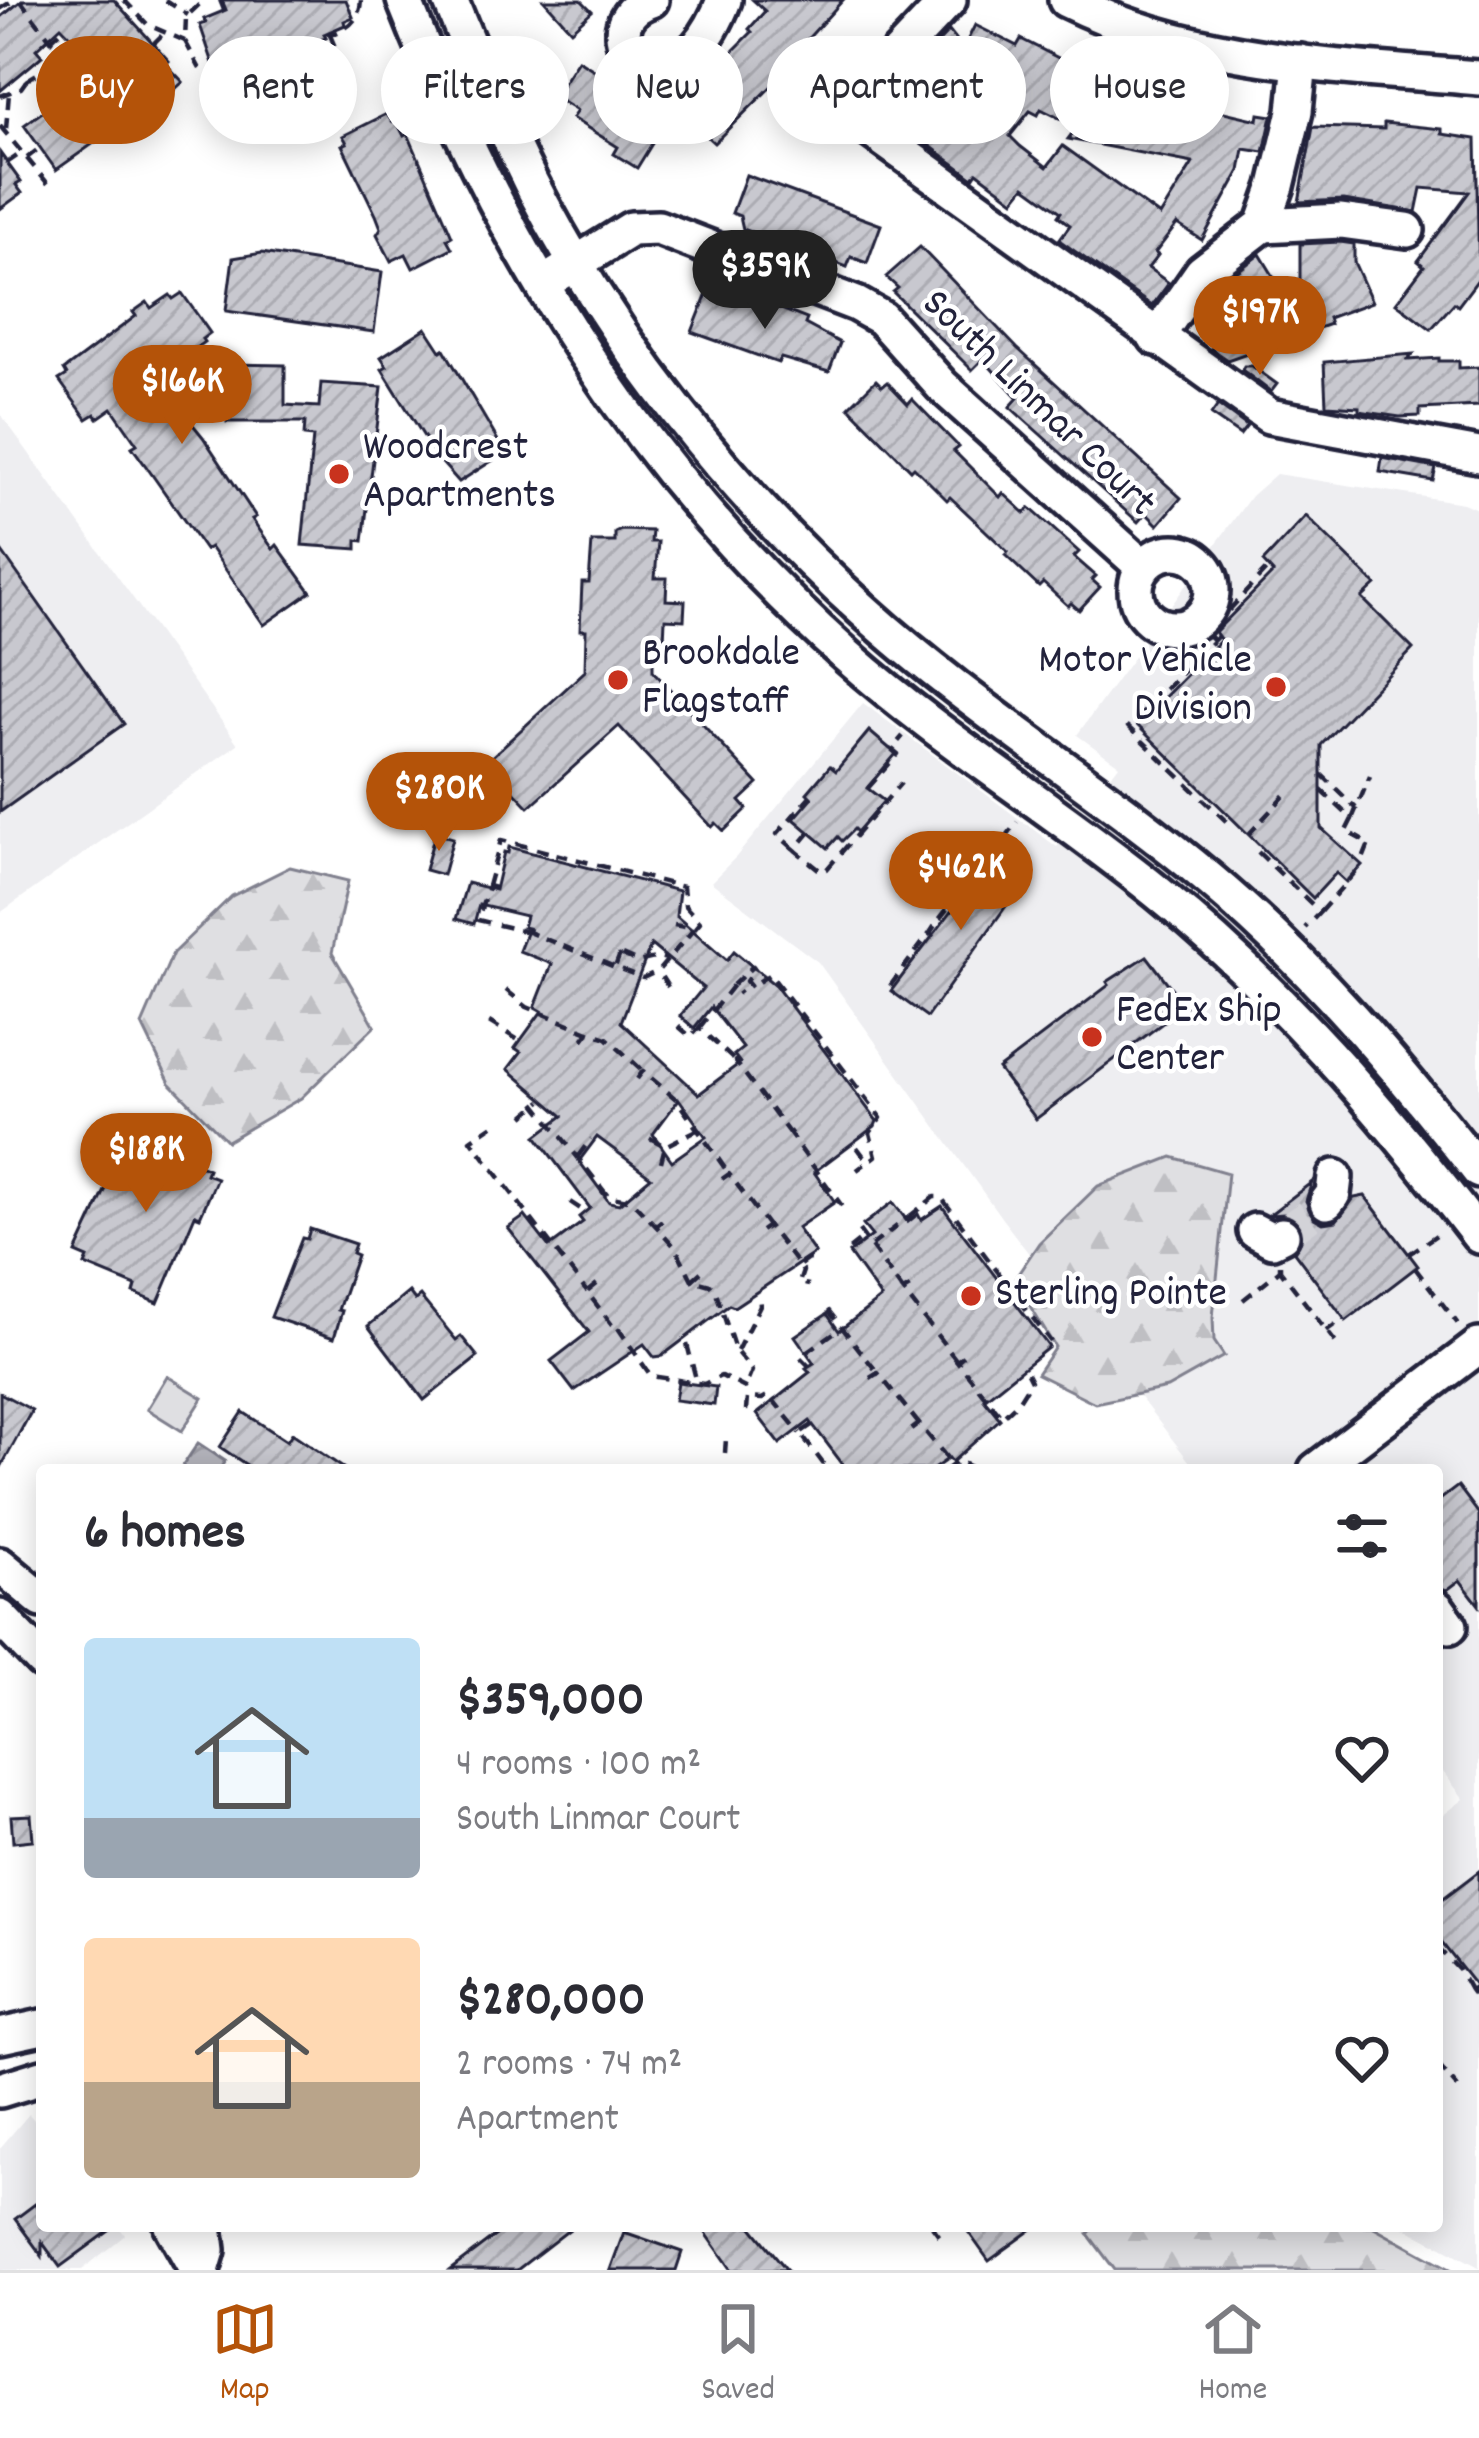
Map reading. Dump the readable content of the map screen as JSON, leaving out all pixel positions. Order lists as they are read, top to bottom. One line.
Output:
{"streets":{"street":["South Linmar Court"]},"places":["Woodcrest Apartments","Brookdale Flagstaff","Motor Vehicle Division","FedEx Ship Center","Sterling Pointe"],"page":{"chip":["Buy","Rent","Filters","New","Apartment","House"],"price":["$359K","$197K","$166K","$280K","$462K","$188K"],"heading":"6 homes","list":[{"name":"$359,000","note":"4 rooms · 100 m² · South Linmar Court"},{"name":"$280,000","note":"2 rooms · 74 m² · Apartment"}],"tabs":["Map","Saved","Home"]}}
